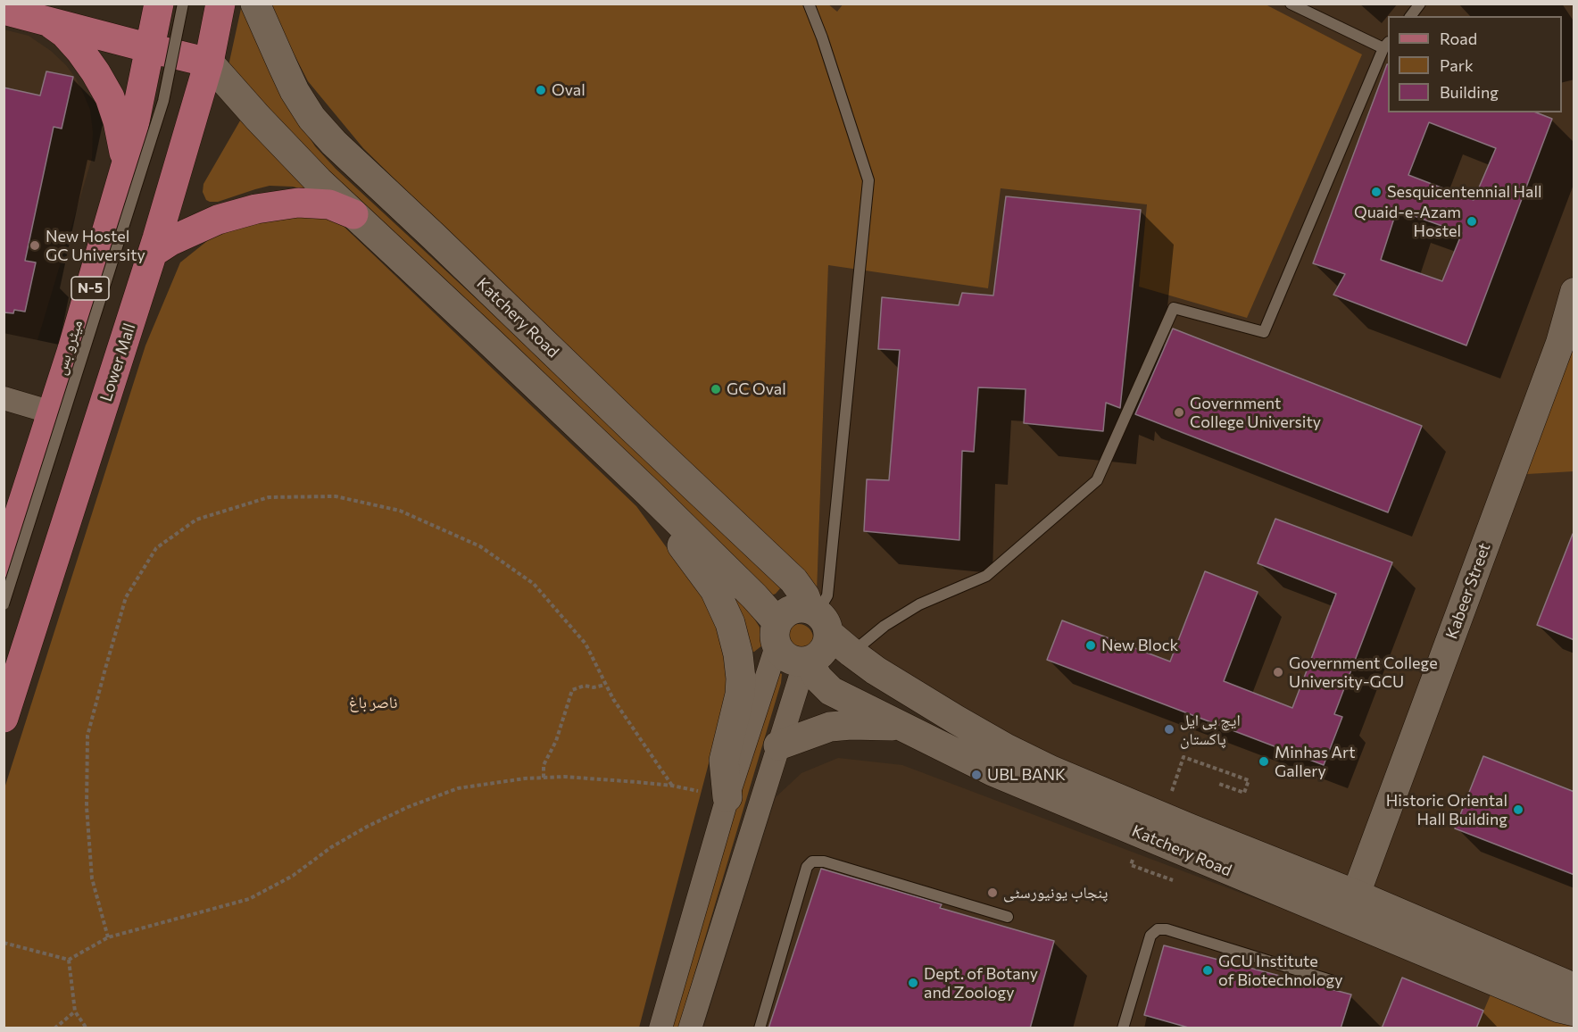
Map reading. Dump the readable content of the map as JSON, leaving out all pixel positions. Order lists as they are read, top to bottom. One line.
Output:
{"streets":{"main road":["N-5","Katchery Road","Lower Mall"],"street":["Kabeer Street"],"lane":["میٹرو بس"]},"crossings":[["N-5","میٹرو بس"],["Katchery Road","Kabeer Street"]],"parks":["ناصر باغ"],"places":["Oval","Sesquicentennial Hall","Quaid-e-Azam Hostel","New Hostel GC University","GC Oval","Government College University","New Block","Government College University-GCU","ایچ بی ایل پاکستان","Minhas Art Gallery","UBL BANK","Historic Oriental Hall Building","پنجاب یونیورسٹی","GCU Institute of Biotechnology","Dept. of Botany and Zoology"],"legend":["Road","Park","Building"]}
